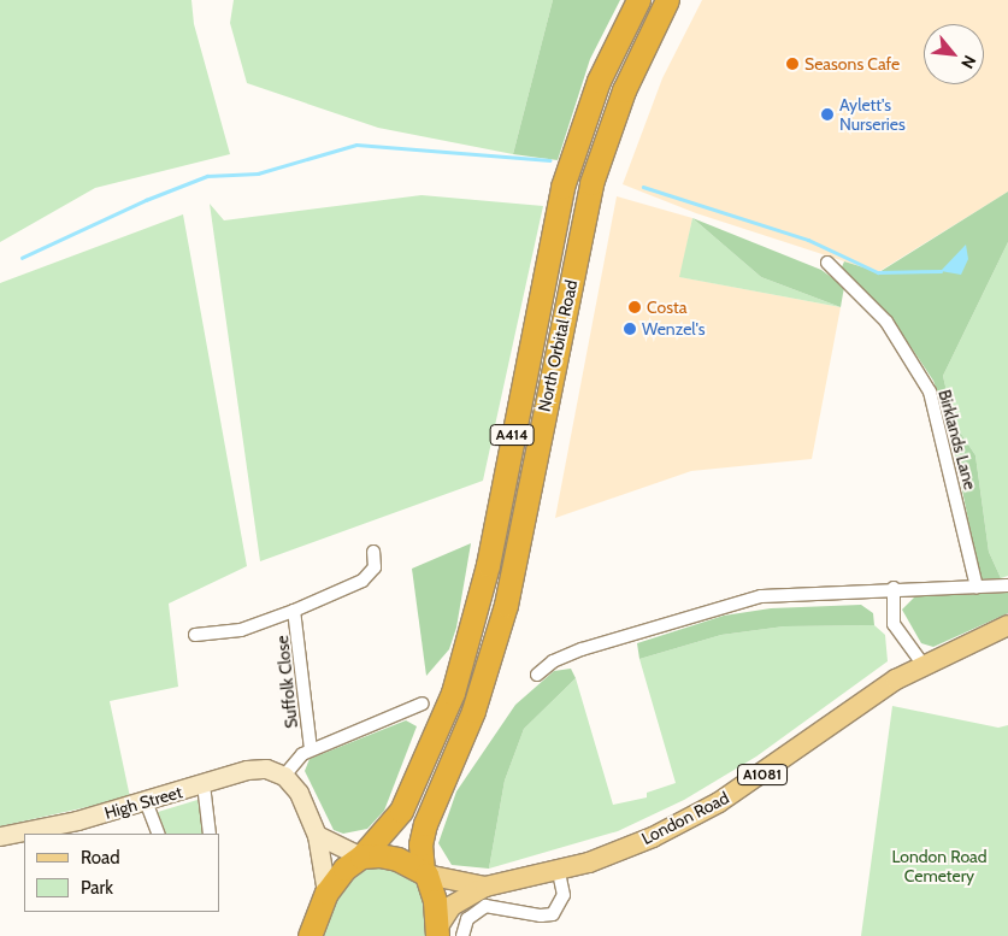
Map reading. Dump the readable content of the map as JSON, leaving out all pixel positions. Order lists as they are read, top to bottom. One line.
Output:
{"streets":{"highway":["North Orbital Road","A414"],"main road":["A1081","London Road"],"street":["Birklands Lane","Suffolk Close","High Street"]},"crossings":[["North Orbital Road","London Road"]],"parks":["London Road Cemetery"],"places":["Seasons Cafe","Aylett's Nurseries","Costa","Wenzel's"],"legend":["Road","Park"],"north":"bottom right"}
